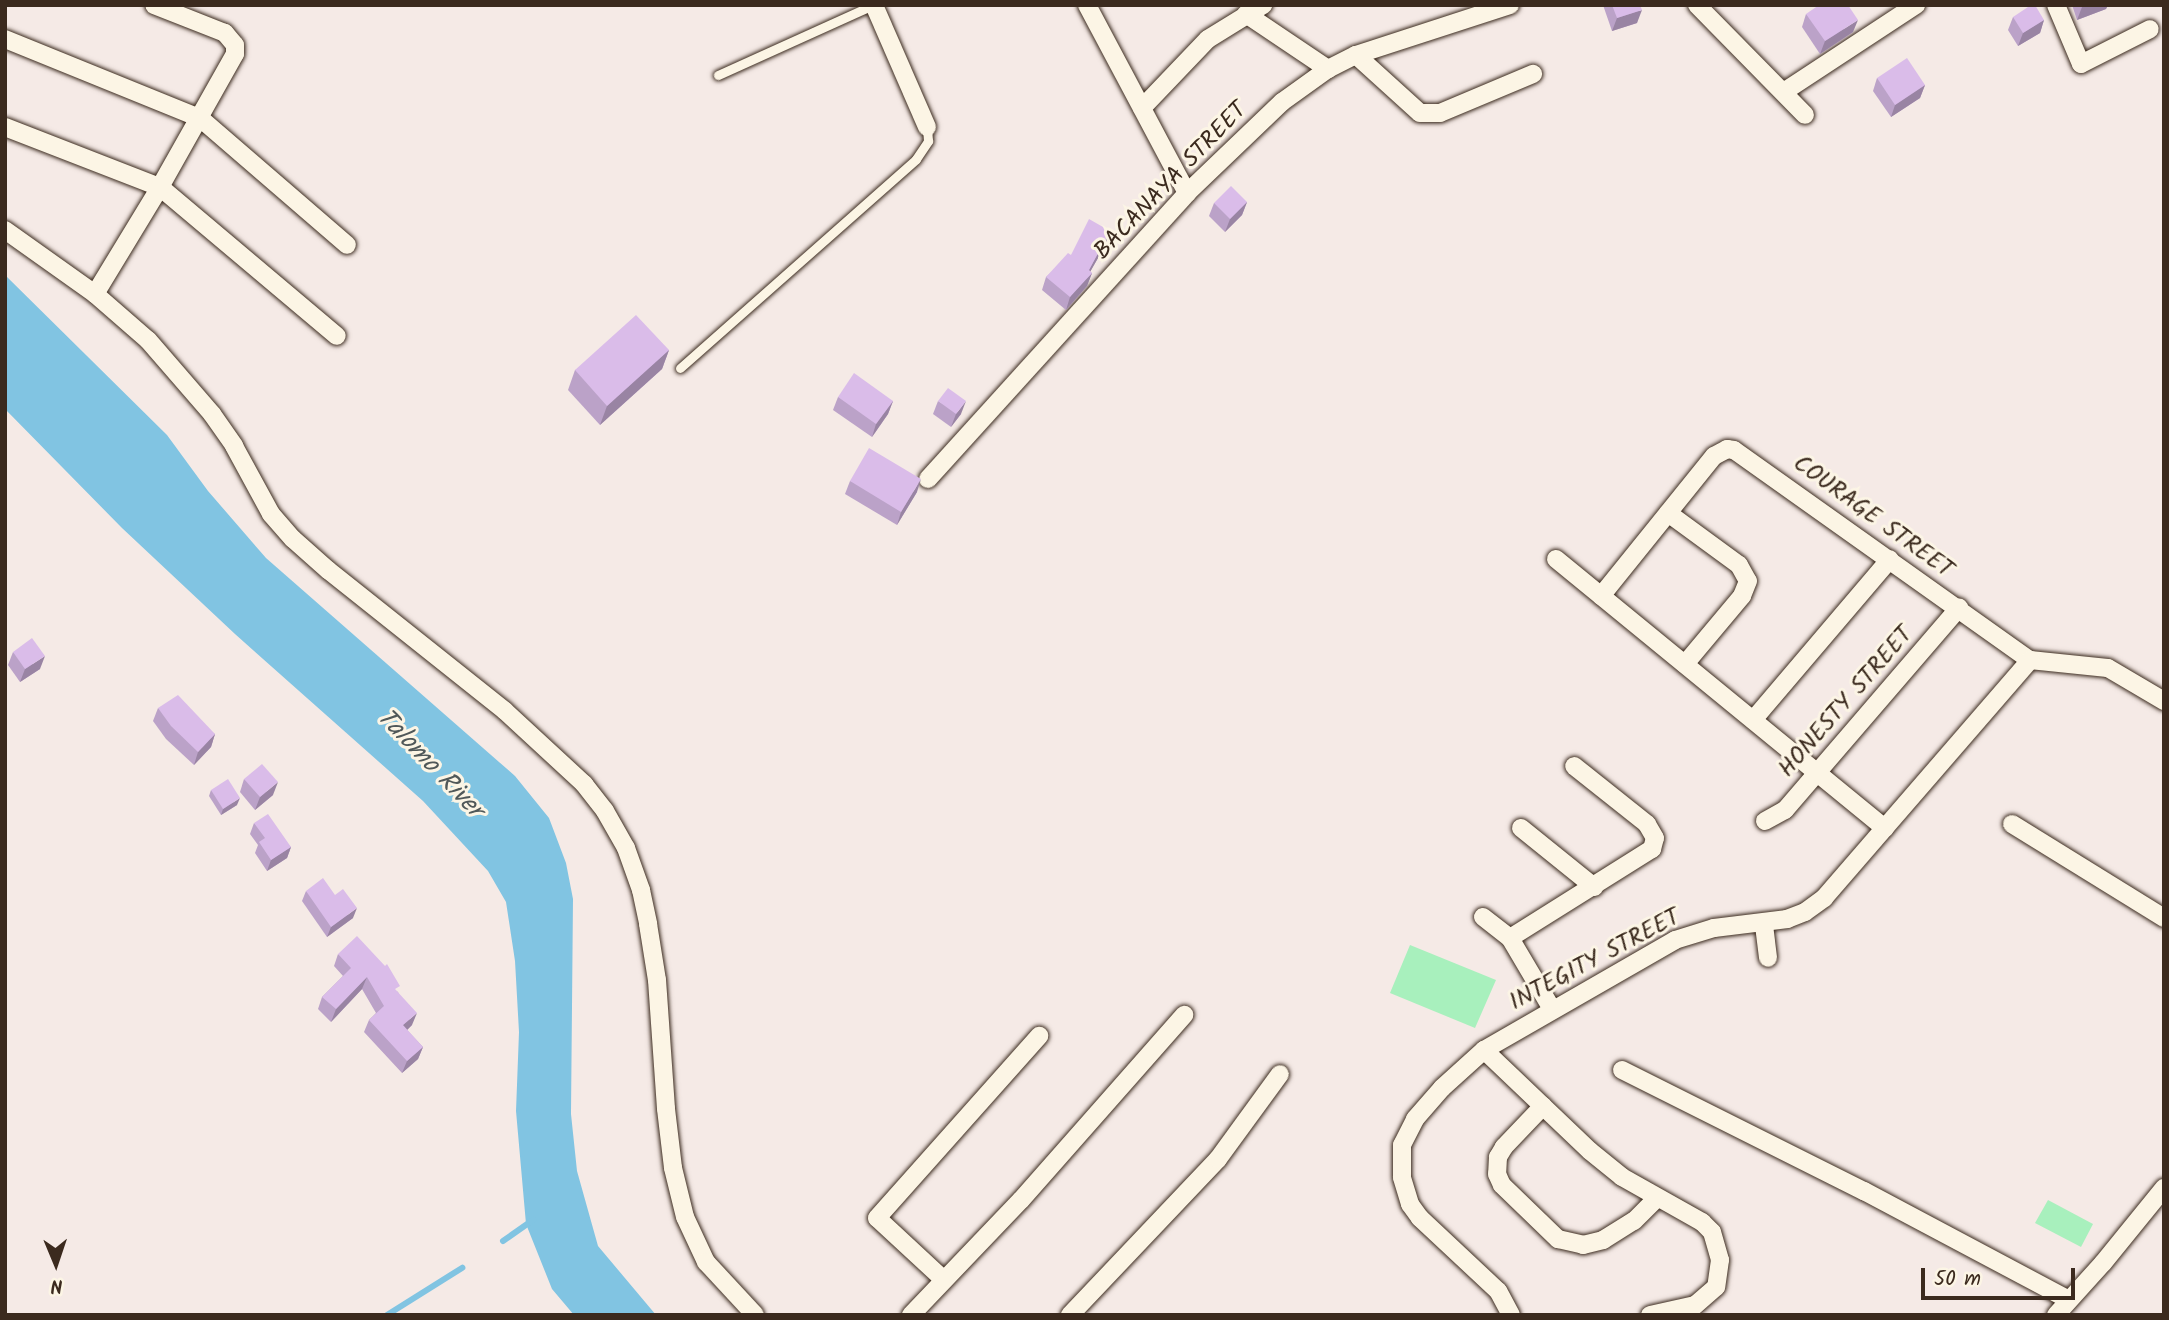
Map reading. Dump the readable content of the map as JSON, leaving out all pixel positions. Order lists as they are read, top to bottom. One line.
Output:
{"streets":{"street":["BACANAYA STREET","COURAGE STREET","HONESTY STREET","INTEGITY STREET"]},"crossings":[["COURAGE STREET","HONESTY STREET"],["COURAGE STREET","INTEGITY STREET"]],"water":["Talomo River"],"scale_bar":"50 m","north":"bottom"}
